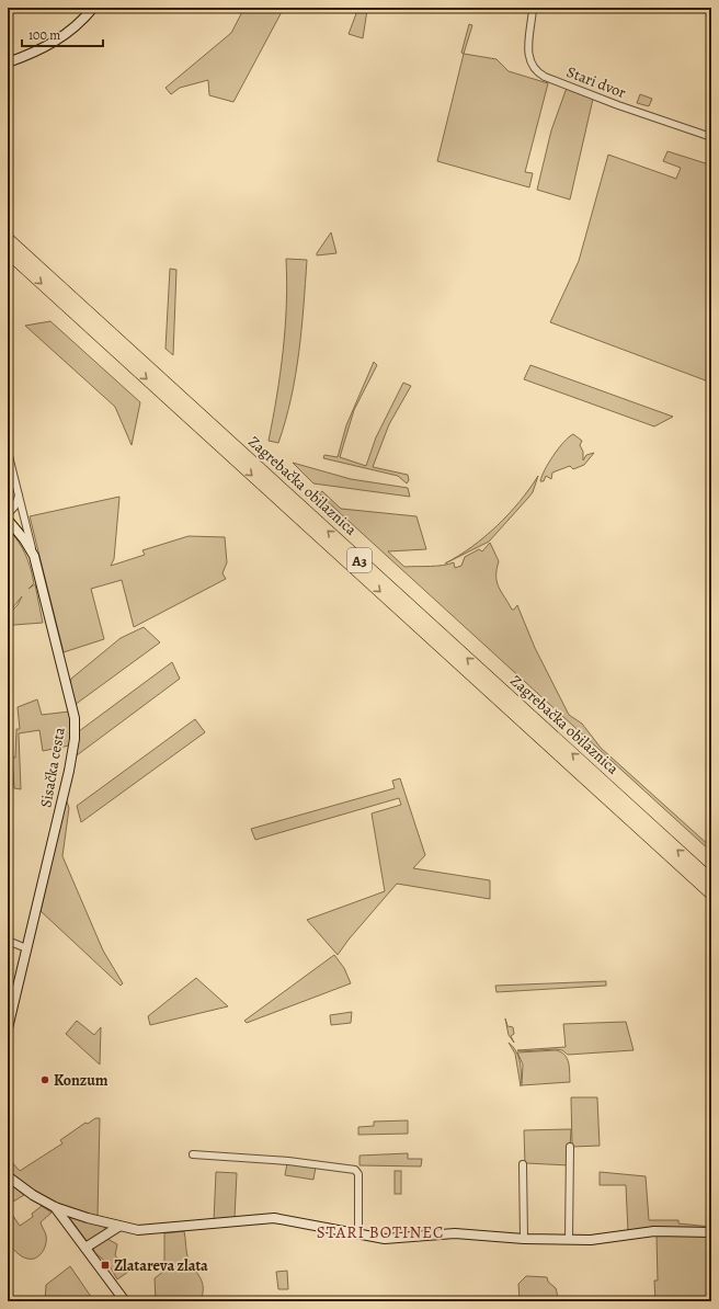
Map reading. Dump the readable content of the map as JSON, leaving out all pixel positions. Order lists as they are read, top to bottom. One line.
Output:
{"streets":{"highway":["Zagrebačka obilaznica","A3"],"street":["Stari dvor","Sisačka cesta"]},"districts":["STARI BOTINEC"],"places":{"other":["Konzum"],"transit":["Zlatareva zlata"]},"scale_bar":"100 m"}
